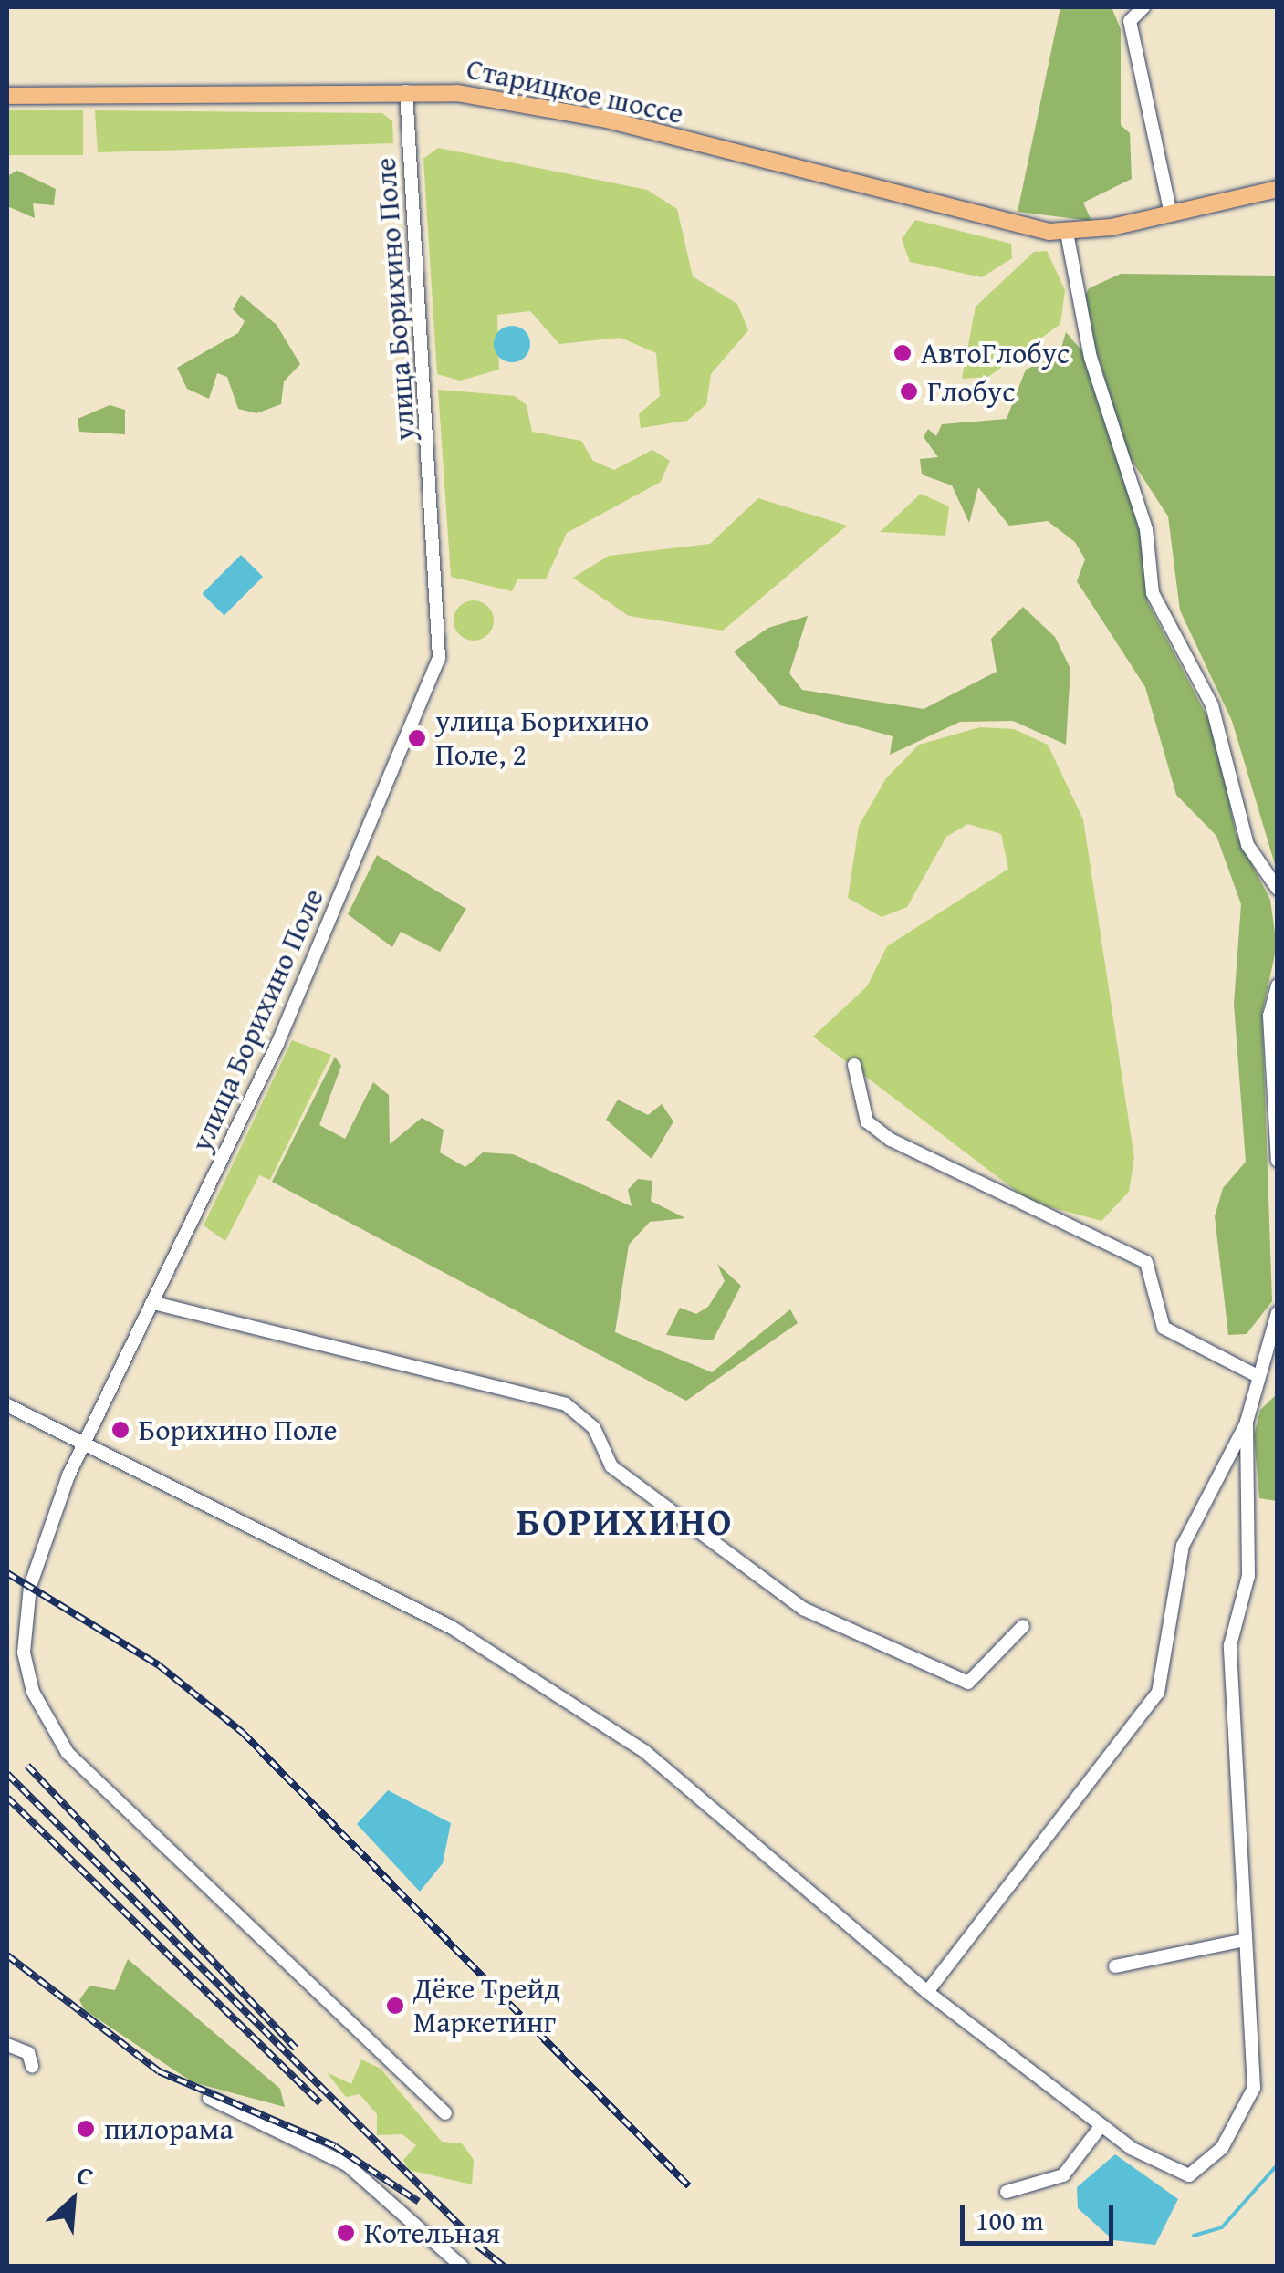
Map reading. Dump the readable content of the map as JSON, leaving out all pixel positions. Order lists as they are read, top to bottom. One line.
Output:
{"streets":{"main road":["Старицкое шоссе"],"street":["улица Борихино Поле"]},"crossings":[["Старицкое шоссе","улица Борихино Поле"]],"districts":["БОРИХИНО"],"places":["АвтоГлобус","Глобус","улица Борихино Поле, 2","Борихино Поле","Дёке Трейд Маркетинг","пилорама","Котельная"],"scale_bar":"100 m","north":"top right"}
